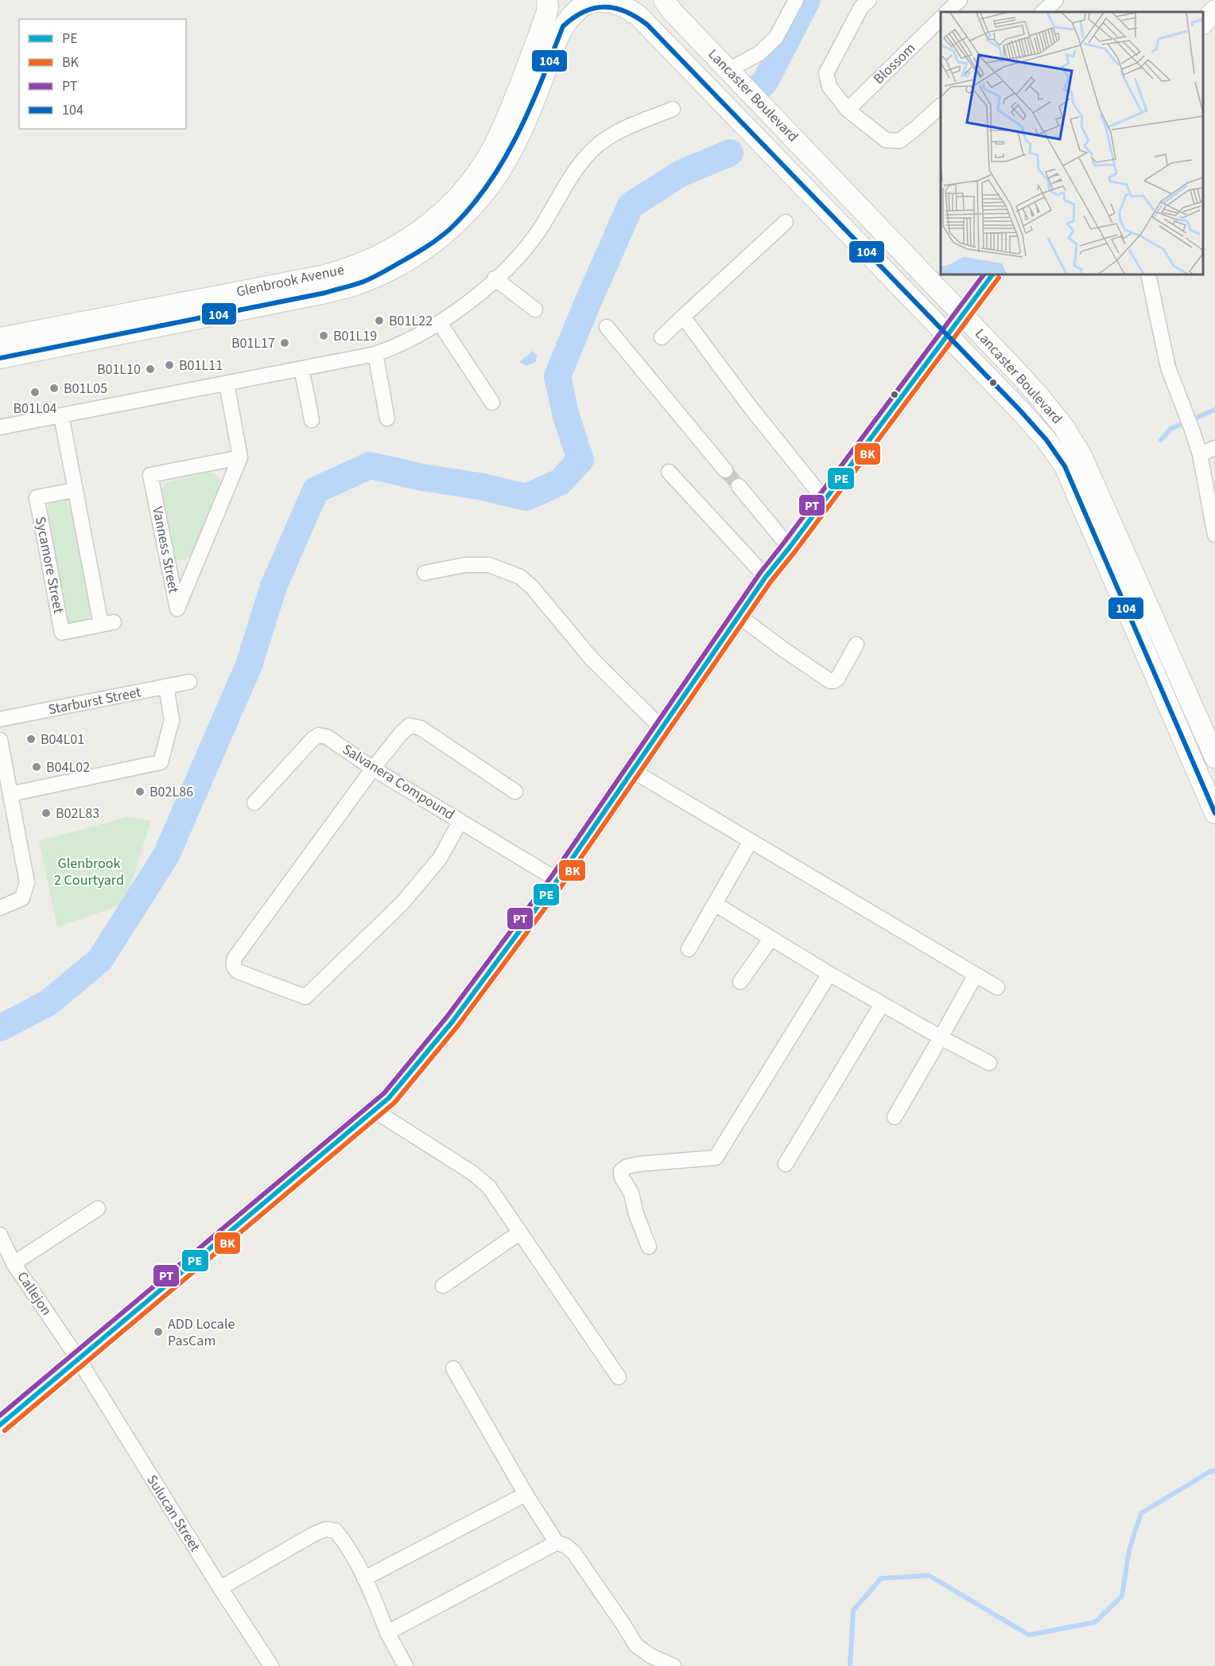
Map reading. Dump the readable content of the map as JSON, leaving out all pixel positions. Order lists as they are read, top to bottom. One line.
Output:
{"streets":{"main road":["Lancaster Boulevard","Glenbrook Avenue"],"street":["Blossom","Vanness Street","Sycamore Street","Starburst Street","Salvanera Compound","Callejon","Sulucan Street"]},"crossings":[["Lancaster Boulevard","Glenbrook Avenue"],["Callejon","Sulucan Street"]],"parks":["Glenbrook 2 Courtyard"],"places":["B01L22","B01L19","B01L17","B01L11","B01L10","B01L05","B01L04","B04L01","B04L02","B02L86","B02L83","ADD Locale PasCam"],"lines":["transit line 104","transit line PE","transit line PT","transit line BK"],"legend":["PE","BK","PT","104"]}
